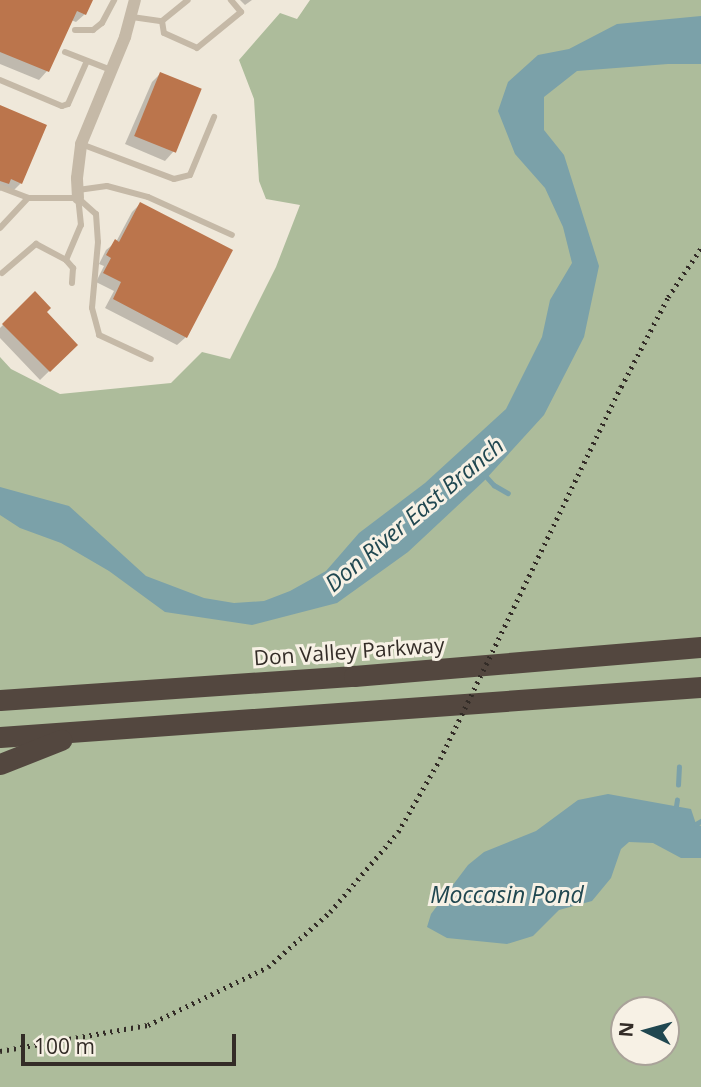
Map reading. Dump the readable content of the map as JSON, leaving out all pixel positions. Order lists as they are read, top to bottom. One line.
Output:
{"streets":{"highway":["Don Valley Parkway"]},"water":["Don River East Branch","Moccasin Pond"],"scale_bar":"100 m","north":"left"}
